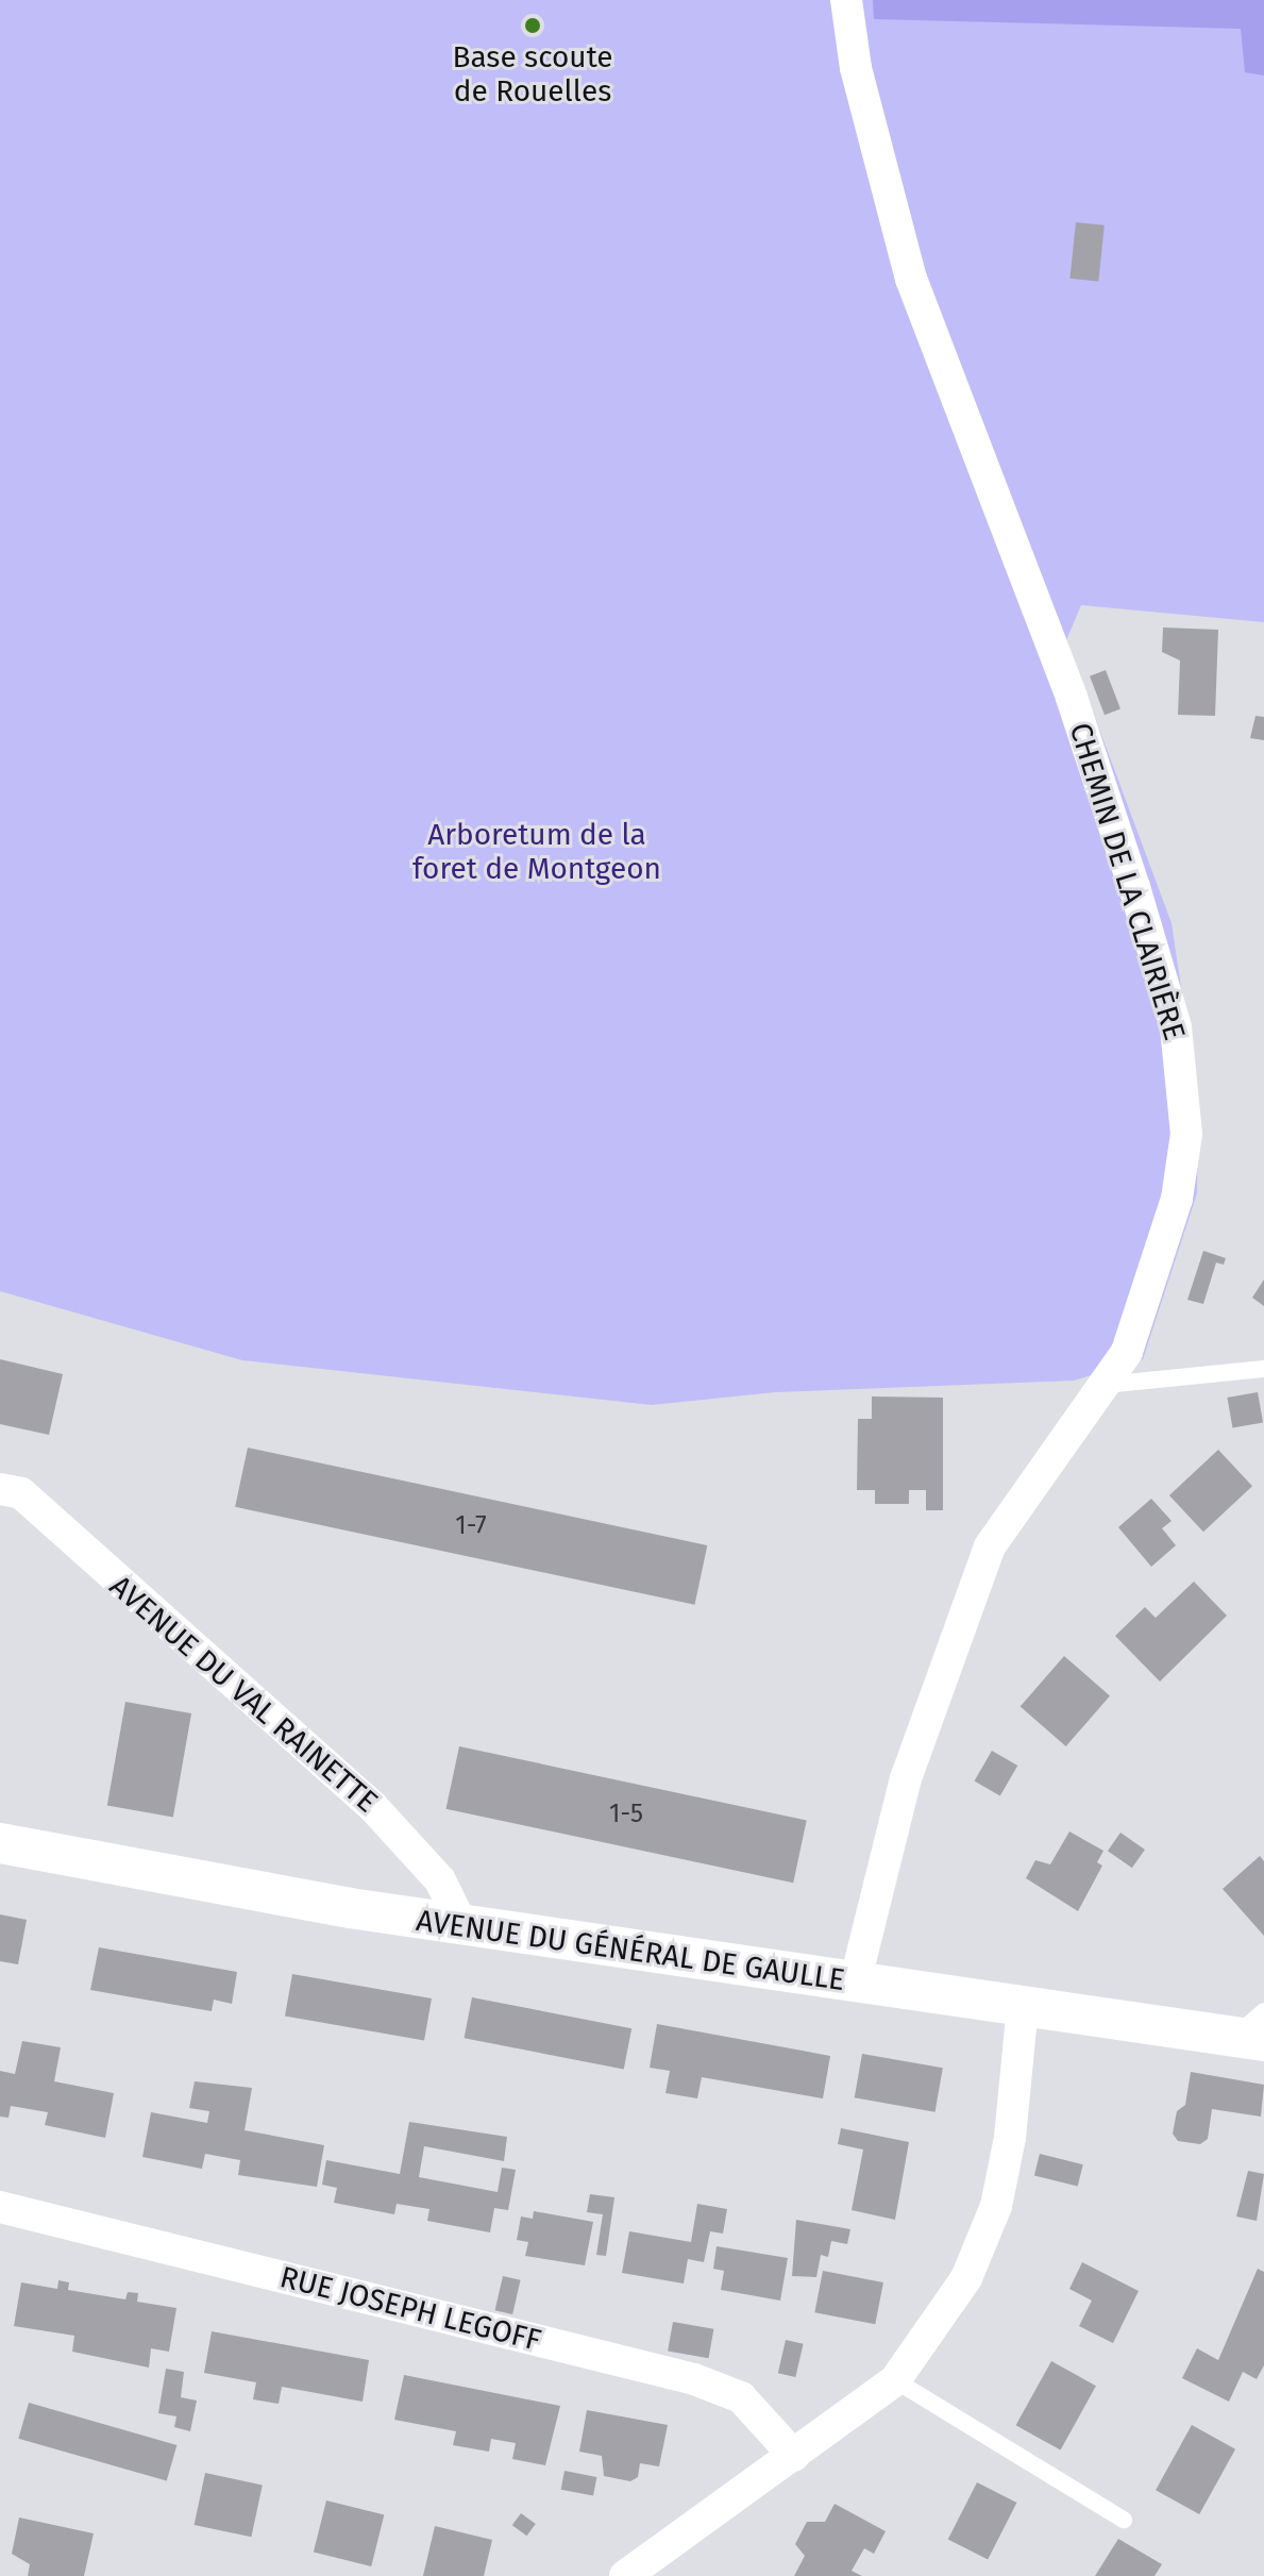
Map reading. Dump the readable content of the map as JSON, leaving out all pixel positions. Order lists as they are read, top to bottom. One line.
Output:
{"streets":{"street":["CHEMIN DE LA CLAIRIÈRE","AVENUE DU VAL RAINETTE","AVENUE DU GÉNÉRAL DE GAULLE","RUE JOSEPH LEGOFF"]},"crossings":[["CHEMIN DE LA CLAIRIÈRE","AVENUE DU GÉNÉRAL DE GAULLE"],["AVENUE DU VAL RAINETTE","AVENUE DU GÉNÉRAL DE GAULLE"]],"parks":["Arboretum de la foret de Montgeon"],"places":["Base scoute de Rouelles"],"house_numbers":["1-7","1-5"]}
